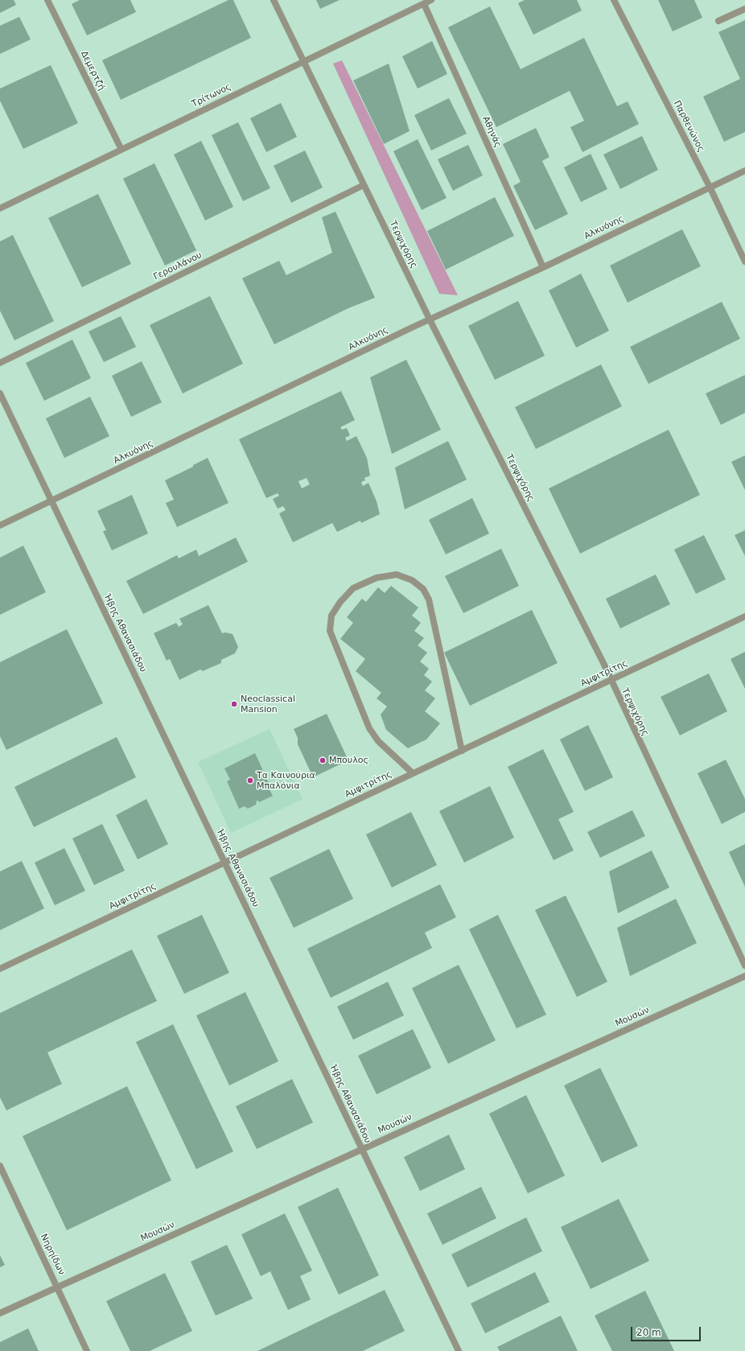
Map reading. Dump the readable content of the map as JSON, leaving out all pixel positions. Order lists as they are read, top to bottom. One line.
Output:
{"streets":{"street":["Δεμερτζή","Τρίτωνος","Παρθενώνος","Αθηνάς","Αλκυόνης","Τερψιχόρης","Γερουλάνου","Ήβης Αθανασιάδου","Αμφιτρίτης","Μουσών","Νηρηίδων"]},"crossings":[["Δεμερτζή","Τρίτωνος"],["Τρίτωνος","Αθηνάς"],["Τρίτωνος","Τερψιχόρης"],["Παρθενώνος","Αλκυόνης"],["Αθηνάς","Αλκυόνης"],["Αλκυόνης","Τερψιχόρης"],["Αλκυόνης","Ήβης Αθανασιάδου"],["Τερψιχόρης","Γερουλάνου"],["Τερψιχόρης","Αμφιτρίτης"],["Ήβης Αθανασιάδου","Αμφιτρίτης"],["Ήβης Αθανασιάδου","Μουσών"],["Μουσών","Νηρηίδων"]],"places":["Neoclassical Mansion","Μπουλος","Τα Καινούρια Μπαλόνια"],"scale_bar":"20 m"}
